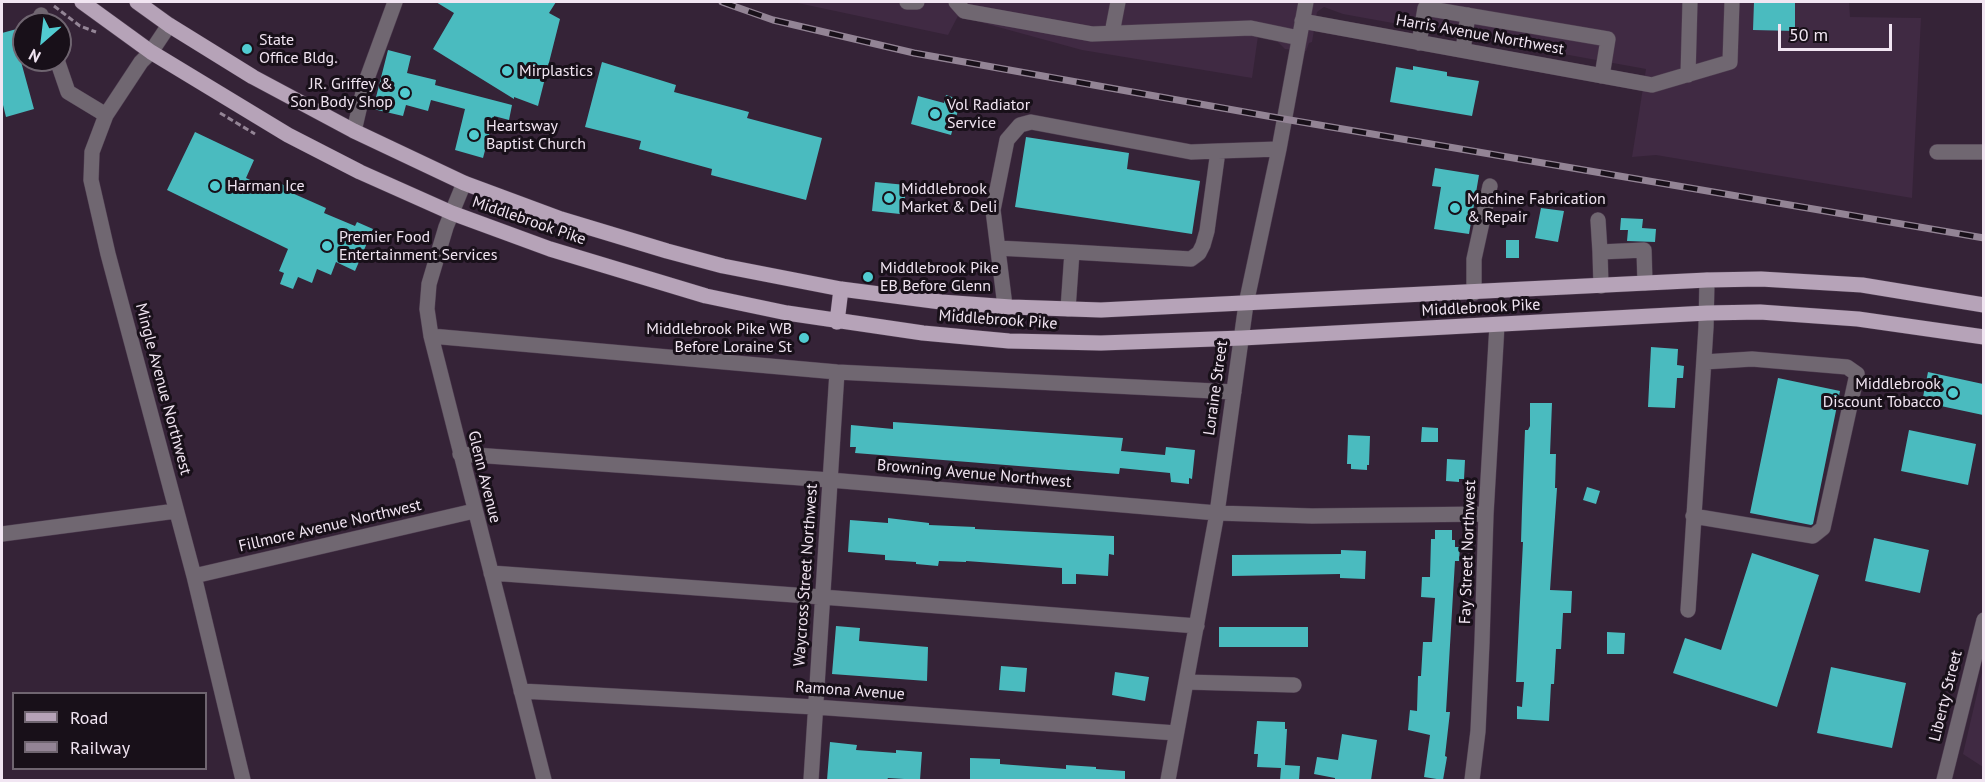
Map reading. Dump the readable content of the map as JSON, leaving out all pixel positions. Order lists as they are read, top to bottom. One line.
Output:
{"streets":{"main road":["Middlebrook Pike"],"street":["Harris Avenue Northwest","Loraine Street","Mingle Avenue Northwest","Browning Avenue Northwest","Glenn Avenue","Fillmore Avenue Northwest","Fay Street Northwest","Waycross Street Northwest","Ramona Avenue","Liberty Street"]},"crossings":[["Harris Avenue Northwest","Loraine Street"],["Middlebrook Pike","Loraine Street"],["Middlebrook Pike","Mingle Avenue Northwest"],["Middlebrook Pike","Glenn Avenue"],["Middlebrook Pike","Fay Street Northwest"],["Loraine Street","Browning Avenue Northwest"],["Loraine Street","Ramona Avenue"],["Mingle Avenue Northwest","Fillmore Avenue Northwest"],["Browning Avenue Northwest","Glenn Avenue"],["Browning Avenue Northwest","Fay Street Northwest"],["Browning Avenue Northwest","Waycross Street Northwest"],["Glenn Avenue","Fillmore Avenue Northwest"],["Glenn Avenue","Ramona Avenue"],["Waycross Street Northwest","Ramona Avenue"]],"places":["State Office Bldg.","Mirplastics","JR. Griffey & Son Body Shop","Vol Radiator Service","Heartsway Baptist Church","Harman Ice","Middlebrook Market & Deli","Machine Fabrication & Repair","Premier Food Entertainment Services","Middlebrook Pike EB Before Glenn","Middlebrook Pike WB Before Loraine St","Middlebrook Discount Tobacco"],"legend":["Road","Railway"],"scale_bar":"50 m","north":"bottom left"}
